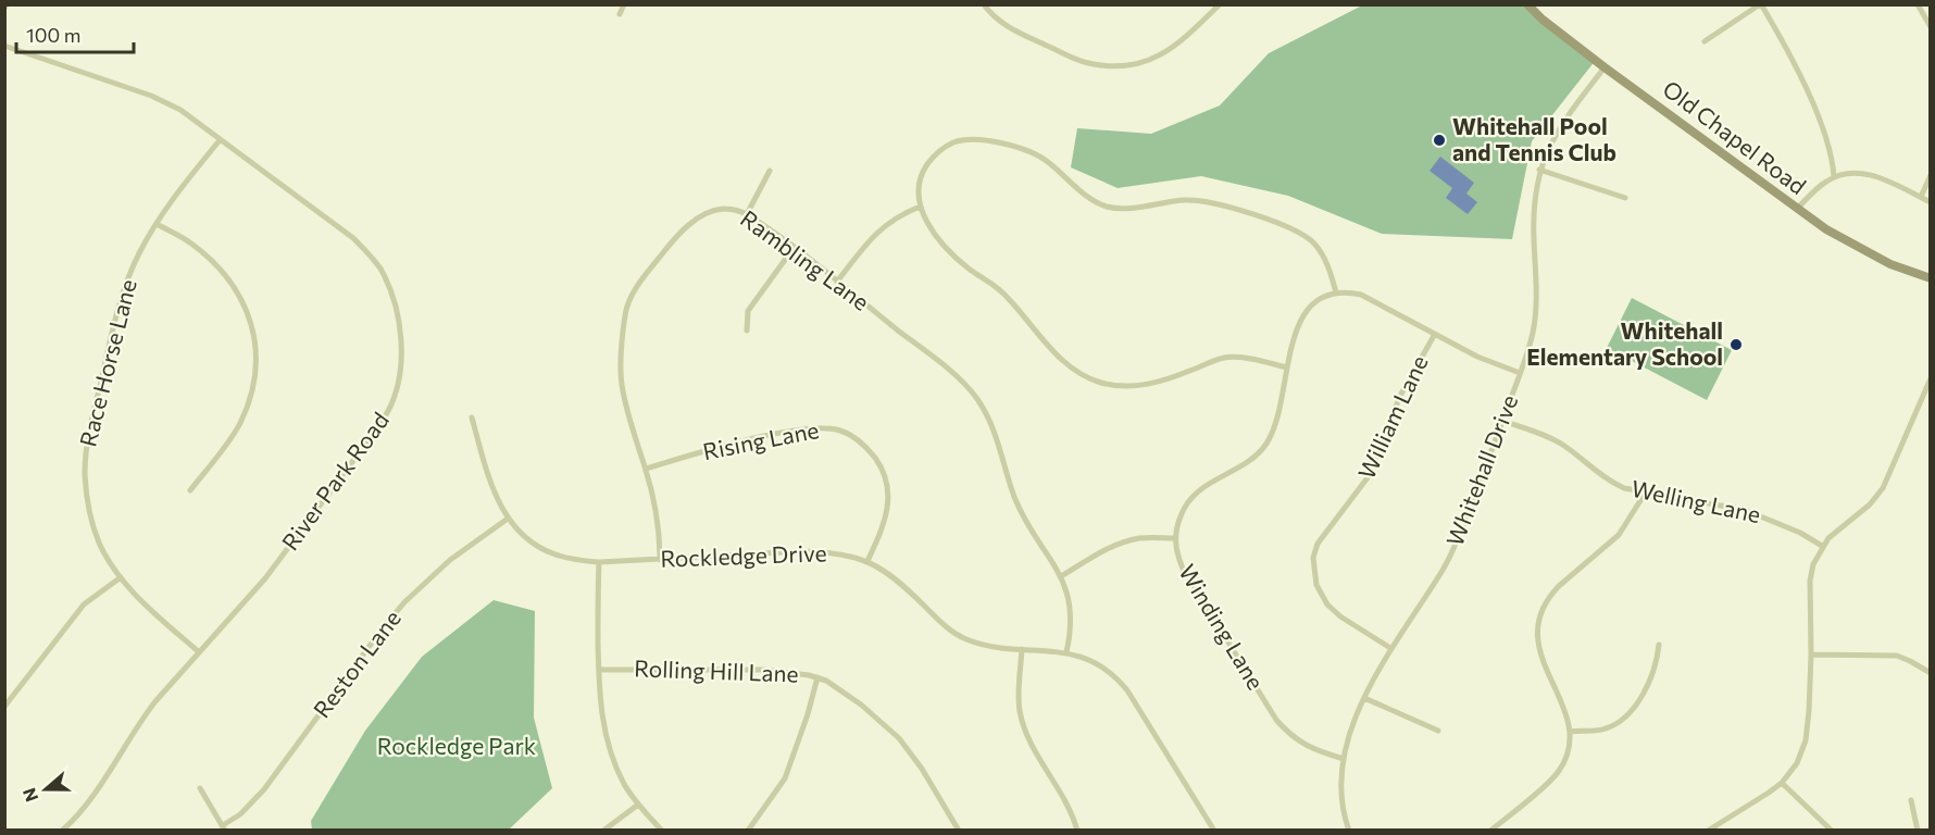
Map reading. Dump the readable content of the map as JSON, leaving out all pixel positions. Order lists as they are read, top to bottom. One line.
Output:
{"streets":{"street":["Old Chapel Road","Rambling Lane","Race Horse Lane","William Lane","Rising Lane","Whitehall Drive","River Park Road","Welling Lane","Rockledge Drive","Winding Lane","Reston Lane","Rolling Hill Lane"]},"crossings":[["Old Chapel Road","Whitehall Drive"],["Rambling Lane","Rising Lane"],["Rambling Lane","Rockledge Drive"],["Race Horse Lane","River Park Road"],["William Lane","Whitehall Drive"],["Rising Lane","Rockledge Drive"],["Whitehall Drive","Welling Lane"],["Whitehall Drive","Winding Lane"],["Rockledge Drive","Reston Lane"]],"parks":["Rockledge Park"],"places":["Whitehall Pool and Tennis Club","Whitehall Elementary School"],"scale_bar":"100 m","north":"left"}
